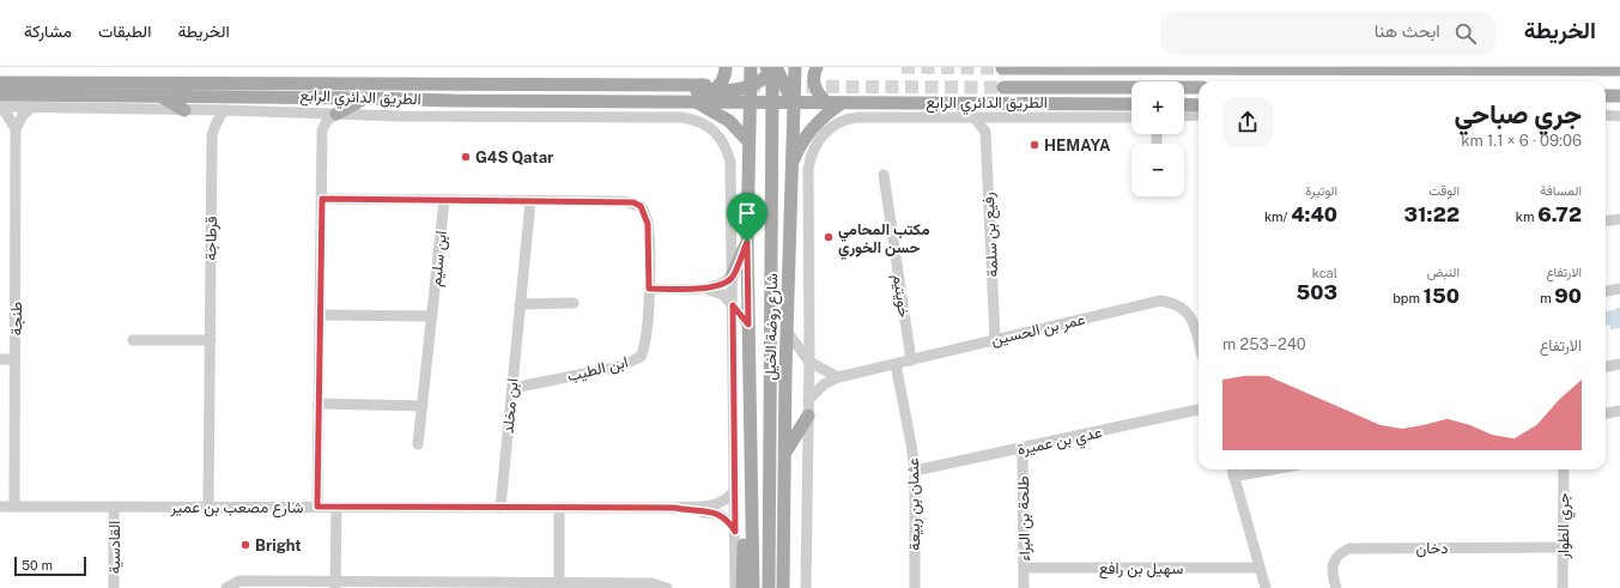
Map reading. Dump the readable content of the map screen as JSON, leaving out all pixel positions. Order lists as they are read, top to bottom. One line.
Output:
{"streets":{"main road":["الطريق الدائري الرابع","شارع روضة الخيل"],"street":["رفيع بن سلمة","قرطاجة","ابن سليم","خويتيم","طنجة","عمر بن الحسين","ابن الطيب","ابن مخلد","عدي بن عميرة","عثمان بن ربيعة","شارع مصعب بن عمير","طلحة بن البراء","جري الطوار","القادسية","دخان","سهيل بن رافع"]},"crossings":[["الطريق الدائري الرابع","قرطاجة"],["رفيع بن سلمة","عمر بن الحسين"],["قرطاجة","شارع مصعب بن عمير"],["ابن سليم","ابن الطيب"],["خويتيم","عمر بن الحسين"],["طنجة","شارع مصعب بن عمير"],["عمر بن الحسين","عثمان بن ربيعة"],["ابن الطيب","ابن مخلد"],["ابن مخلد","شارع مصعب بن عمير"],["عدي بن عميرة","عثمان بن ربيعة"],["عدي بن عميرة","طلحة بن البراء"],["شارع مصعب بن عمير","القادسية"],["طلحة بن البراء","سهيل بن رافع"],["جري الطوار","دخان"]],"places":["HEMAYA","G4S Qatar","مكتب المحامي حسن الخوري","Bright"],"scale_bar":"50 m","page":{"header":"الخريطة","search":"ابحث هنا","nav":["الخريطة","الطبقات","مشاركة"],"map_buttons":["+","−"],"heading":["جري صباحي","09:06 · 6 × 1.1 km"],"stats":[["المسافة","6.72 km"],["الوقت","31:22"],["الوتيرة","4:40 /km"],["الارتفاع","90 m"],["النبض","150 bpm"],["kcal","503"]],"chart":["الارتفاع","240–253 m"],"scale":"50 m"}}
